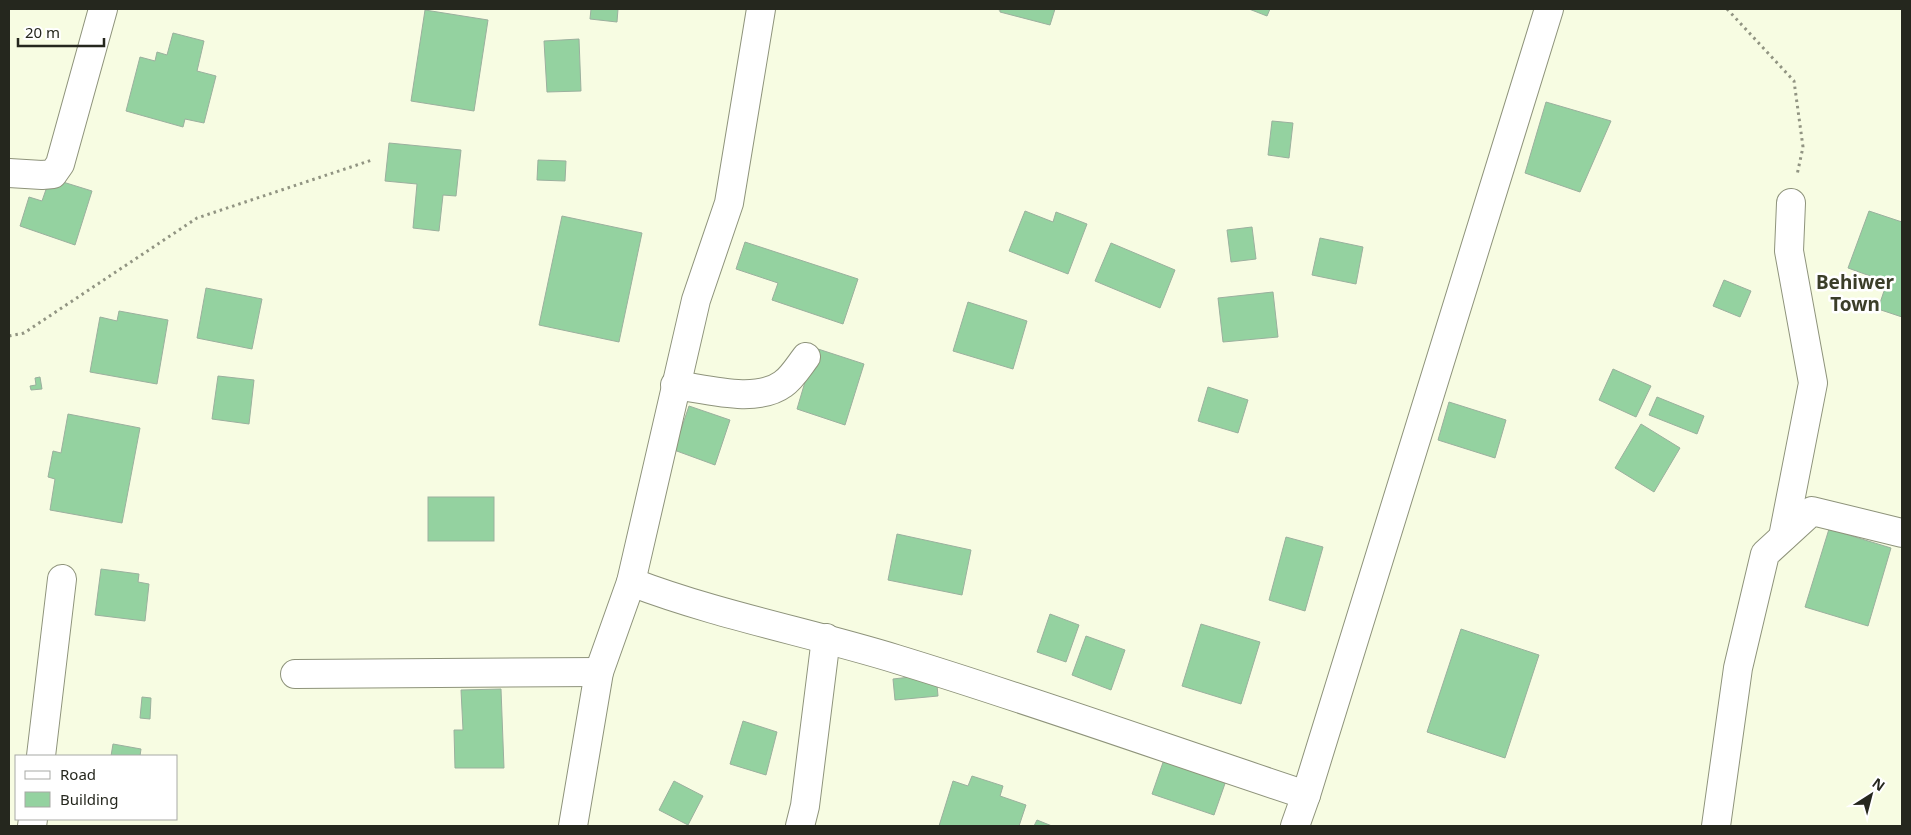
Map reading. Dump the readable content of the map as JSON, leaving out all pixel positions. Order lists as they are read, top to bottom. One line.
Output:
{"districts":["Behiwer Town"],"legend":["Road","Building"],"scale_bar":"20 m","north":"top right"}
